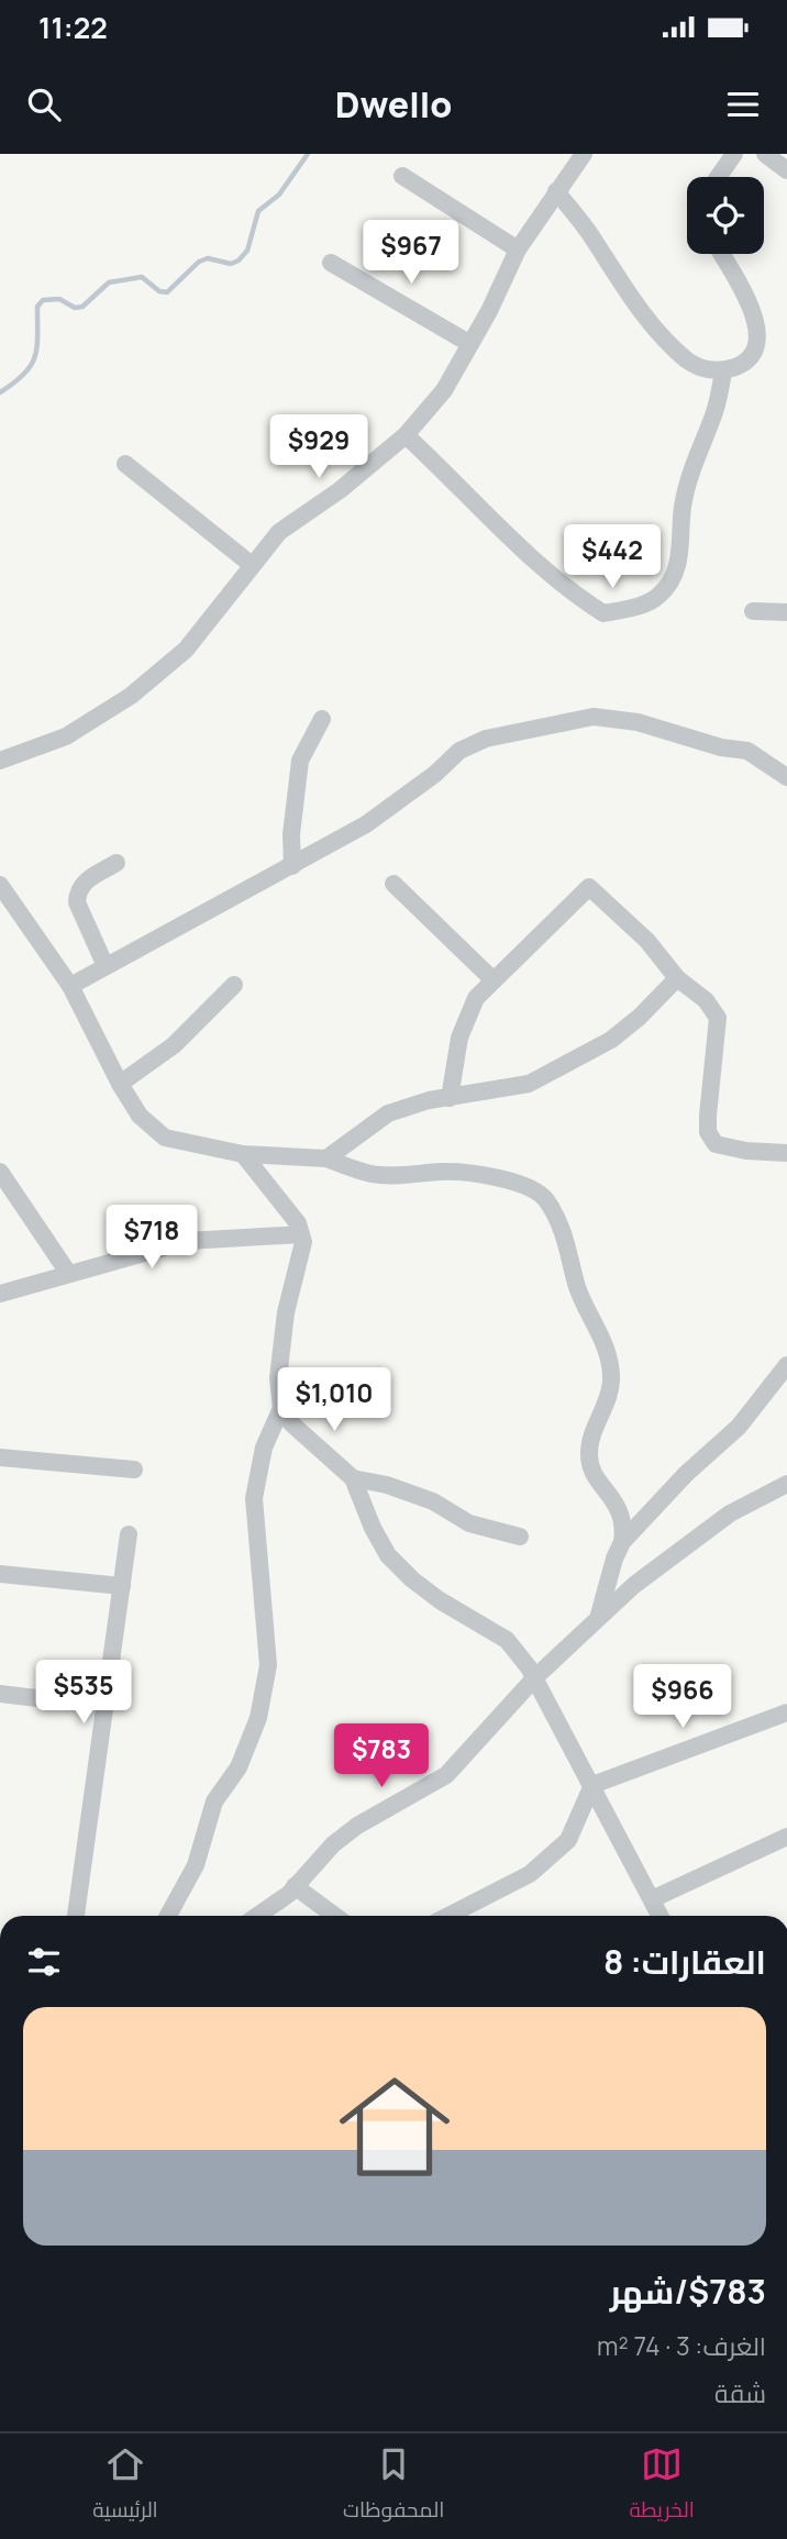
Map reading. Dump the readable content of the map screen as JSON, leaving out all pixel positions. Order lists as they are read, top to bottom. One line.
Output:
{"page":{"status":"11:22","header":"Dwello","price":["$967","$929","$442","$718","$1,010","$535","$966","$783"],"heading":"العقارات: 8","list":[{"name":"$783/شهر","note":"الغرف: 3 · 74 m² · شقة"}],"tabs":["الخريطة","المحفوظات","الرئيسية"]}}
